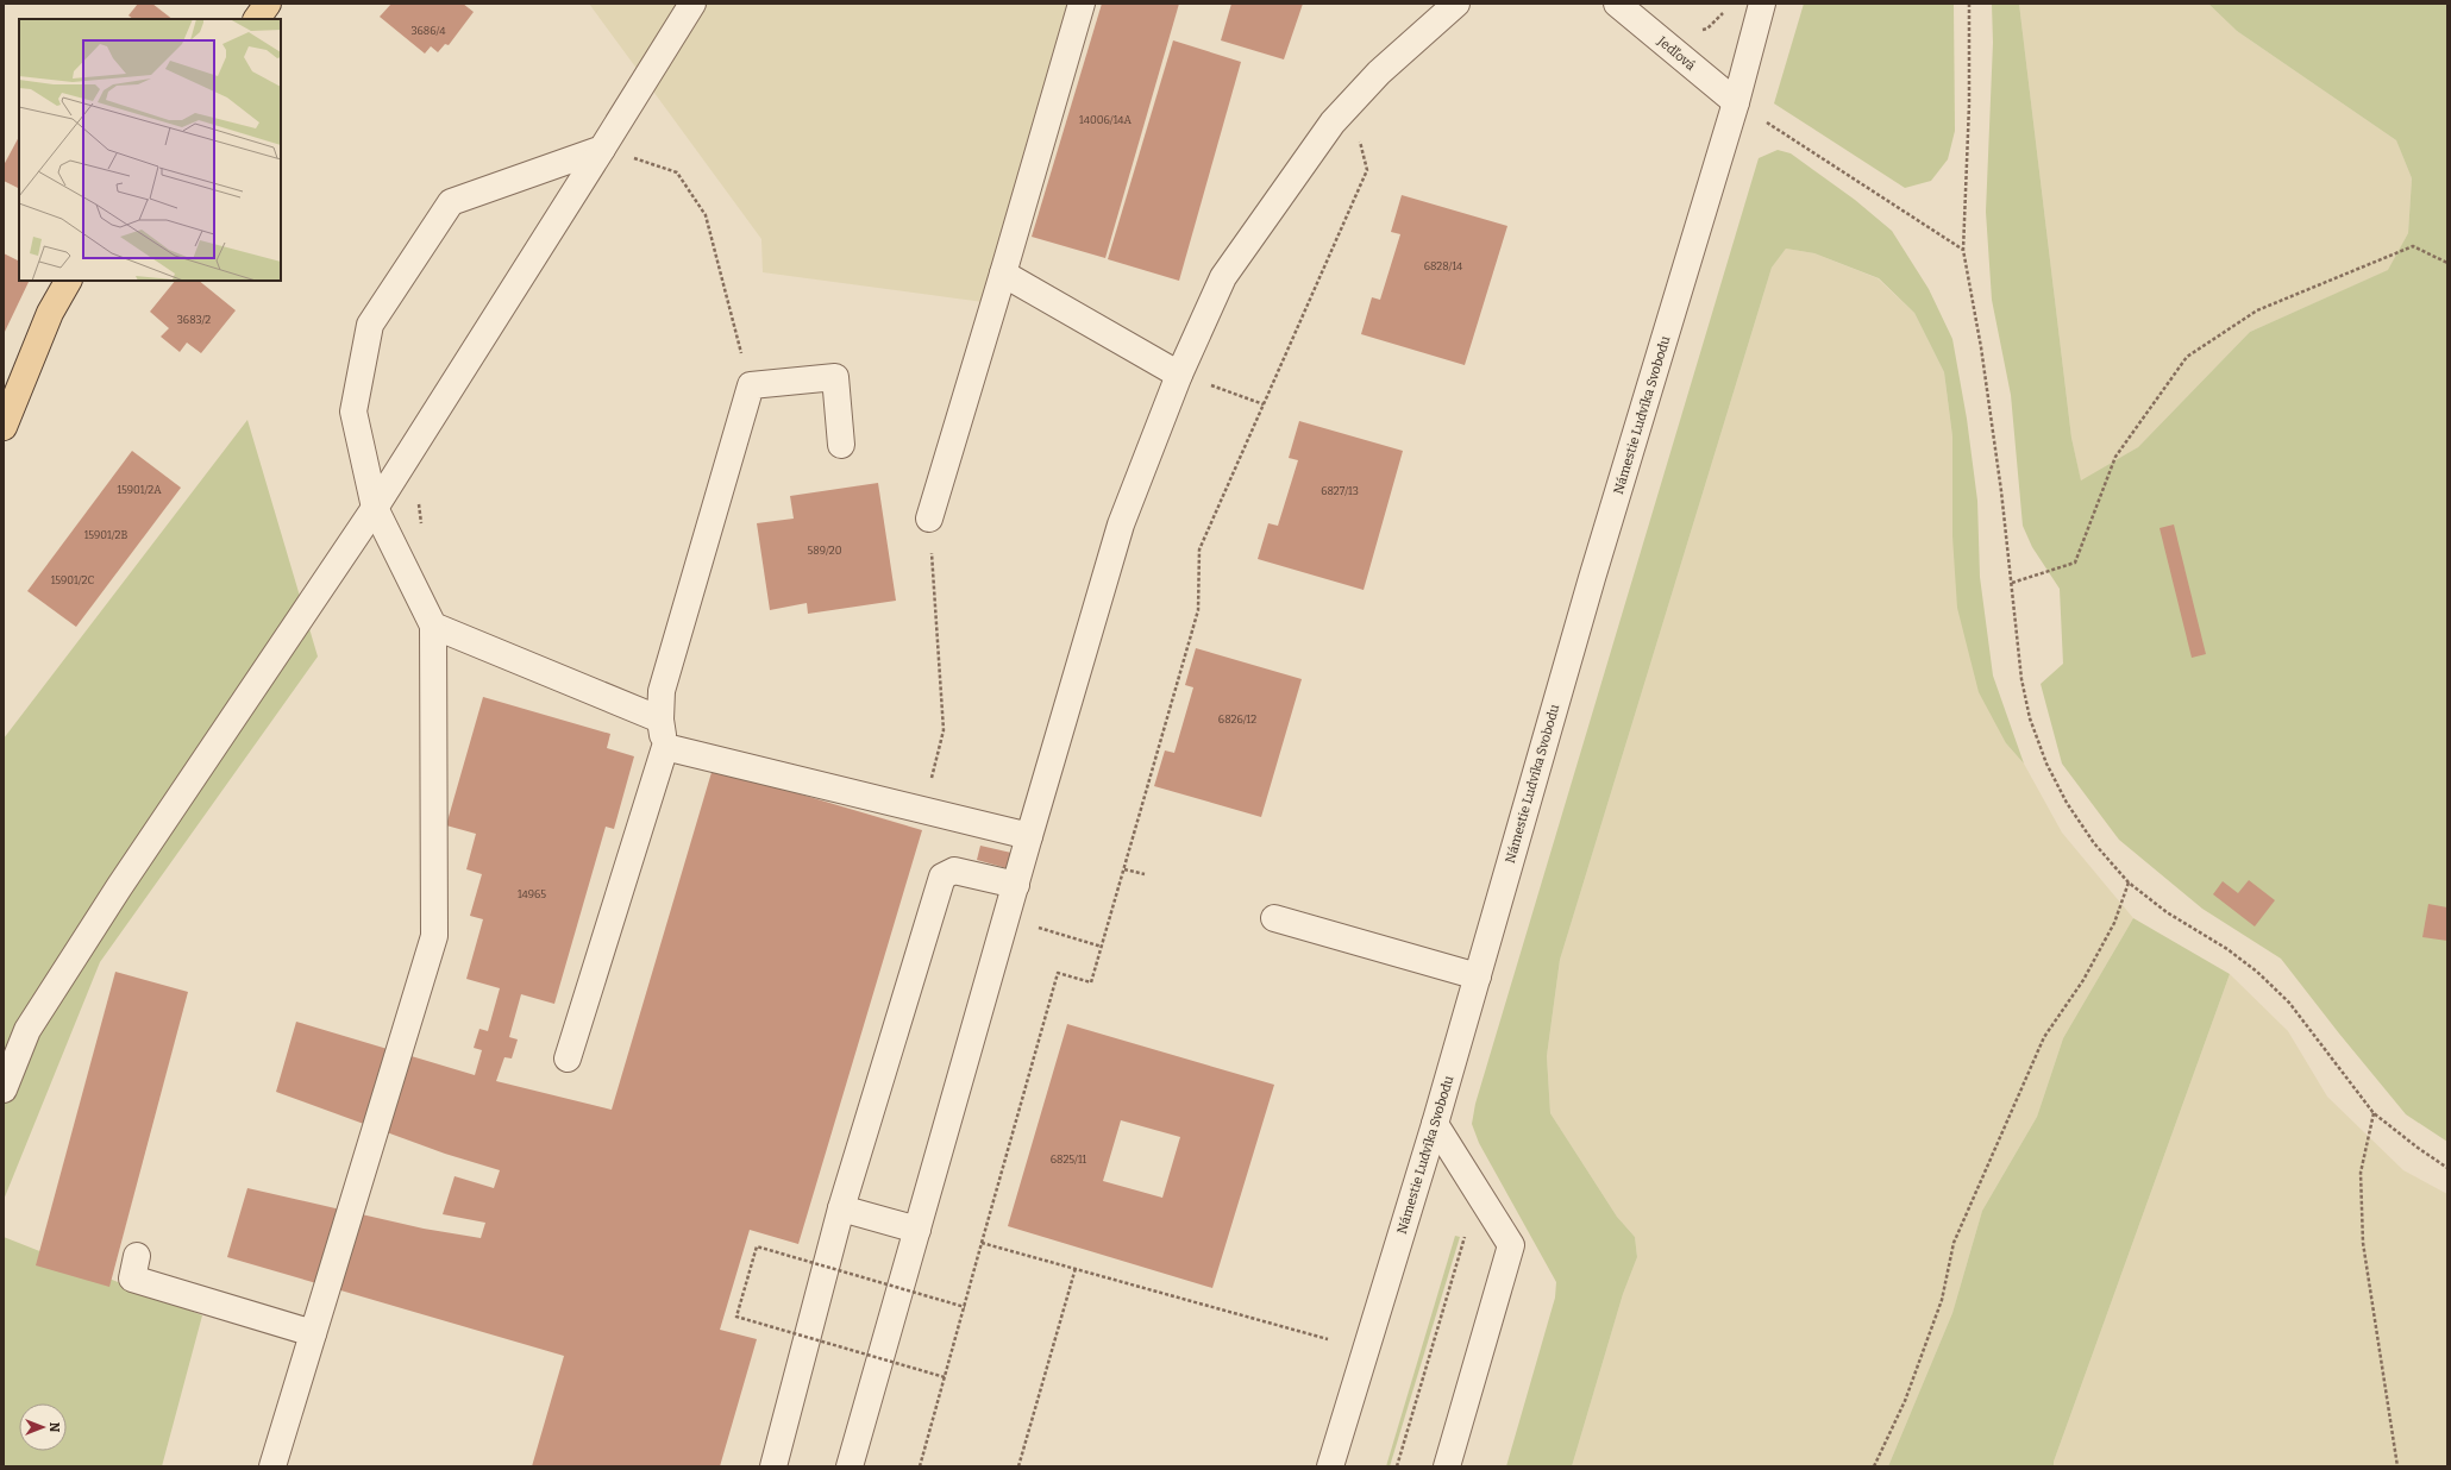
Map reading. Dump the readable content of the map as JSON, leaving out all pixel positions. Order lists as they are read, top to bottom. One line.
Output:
{"streets":{"street":["Jedľová","Námestie Ludvíka Svobodu"]},"crossings":[["Jedľová","Námestie Ludvíka Svobodu"]],"house_numbers":["3686/4","14006/14A","6828/14","3683/2","15901/2A","6827/13","15901/2B","589/20","15901/2C","6826/12","14965","6825/11"],"north":"right"}
